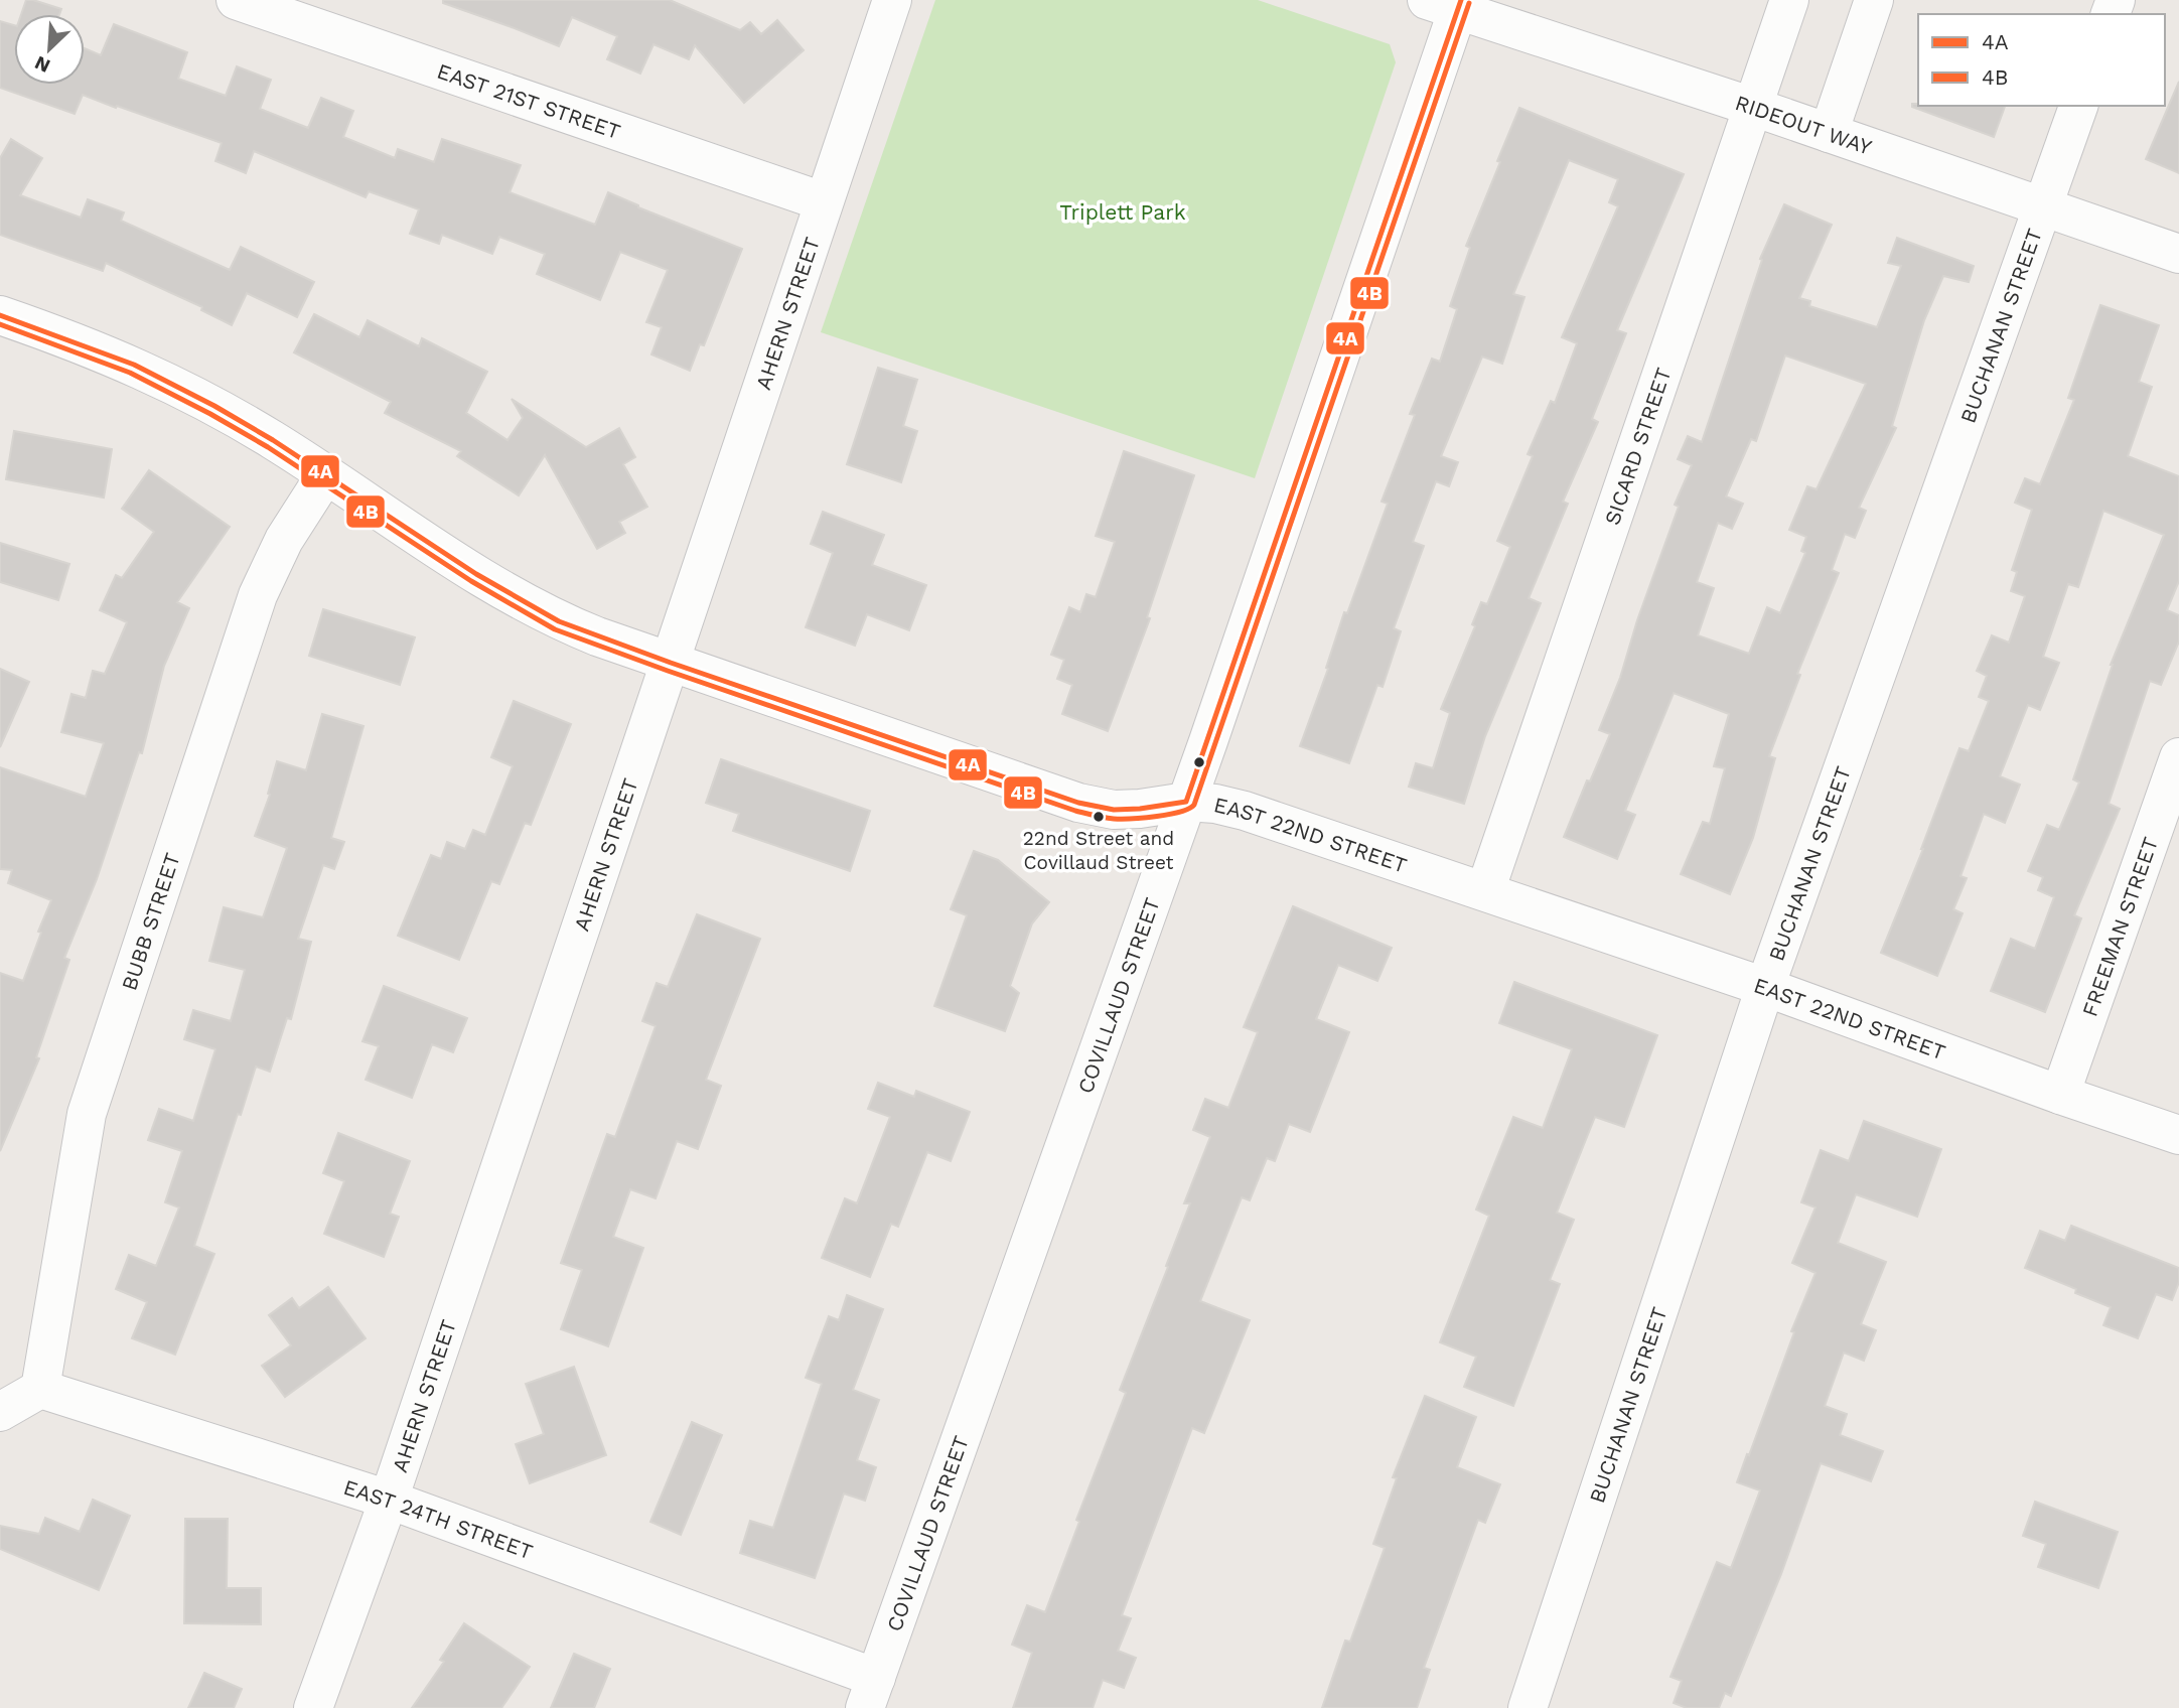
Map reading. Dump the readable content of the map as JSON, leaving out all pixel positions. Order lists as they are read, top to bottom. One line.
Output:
{"streets":{"street":["EAST 21ST STREET","RIDEOUT WAY","AHERN STREET","BUCHANAN STREET","SICARD STREET","EAST 22ND STREET","BUBB STREET","FREEMAN STREET","COVILLAUD STREET","EAST 24TH STREET"]},"crossings":[["EAST 21ST STREET","AHERN STREET"],["RIDEOUT WAY","BUCHANAN STREET"],["RIDEOUT WAY","SICARD STREET"],["RIDEOUT WAY","COVILLAUD STREET"],["AHERN STREET","EAST 22ND STREET"],["AHERN STREET","EAST 24TH STREET"],["BUCHANAN STREET","EAST 22ND STREET"],["SICARD STREET","EAST 22ND STREET"],["EAST 22ND STREET","BUBB STREET"],["EAST 22ND STREET","FREEMAN STREET"],["EAST 22ND STREET","COVILLAUD STREET"],["BUBB STREET","EAST 24TH STREET"],["COVILLAUD STREET","EAST 24TH STREET"]],"parks":["Triplett Park"],"places":["22nd Street and Covillaud Street"],"lines":["transit line 4A","transit line 4B"],"legend":["4A","4B"],"north":"bottom left"}
